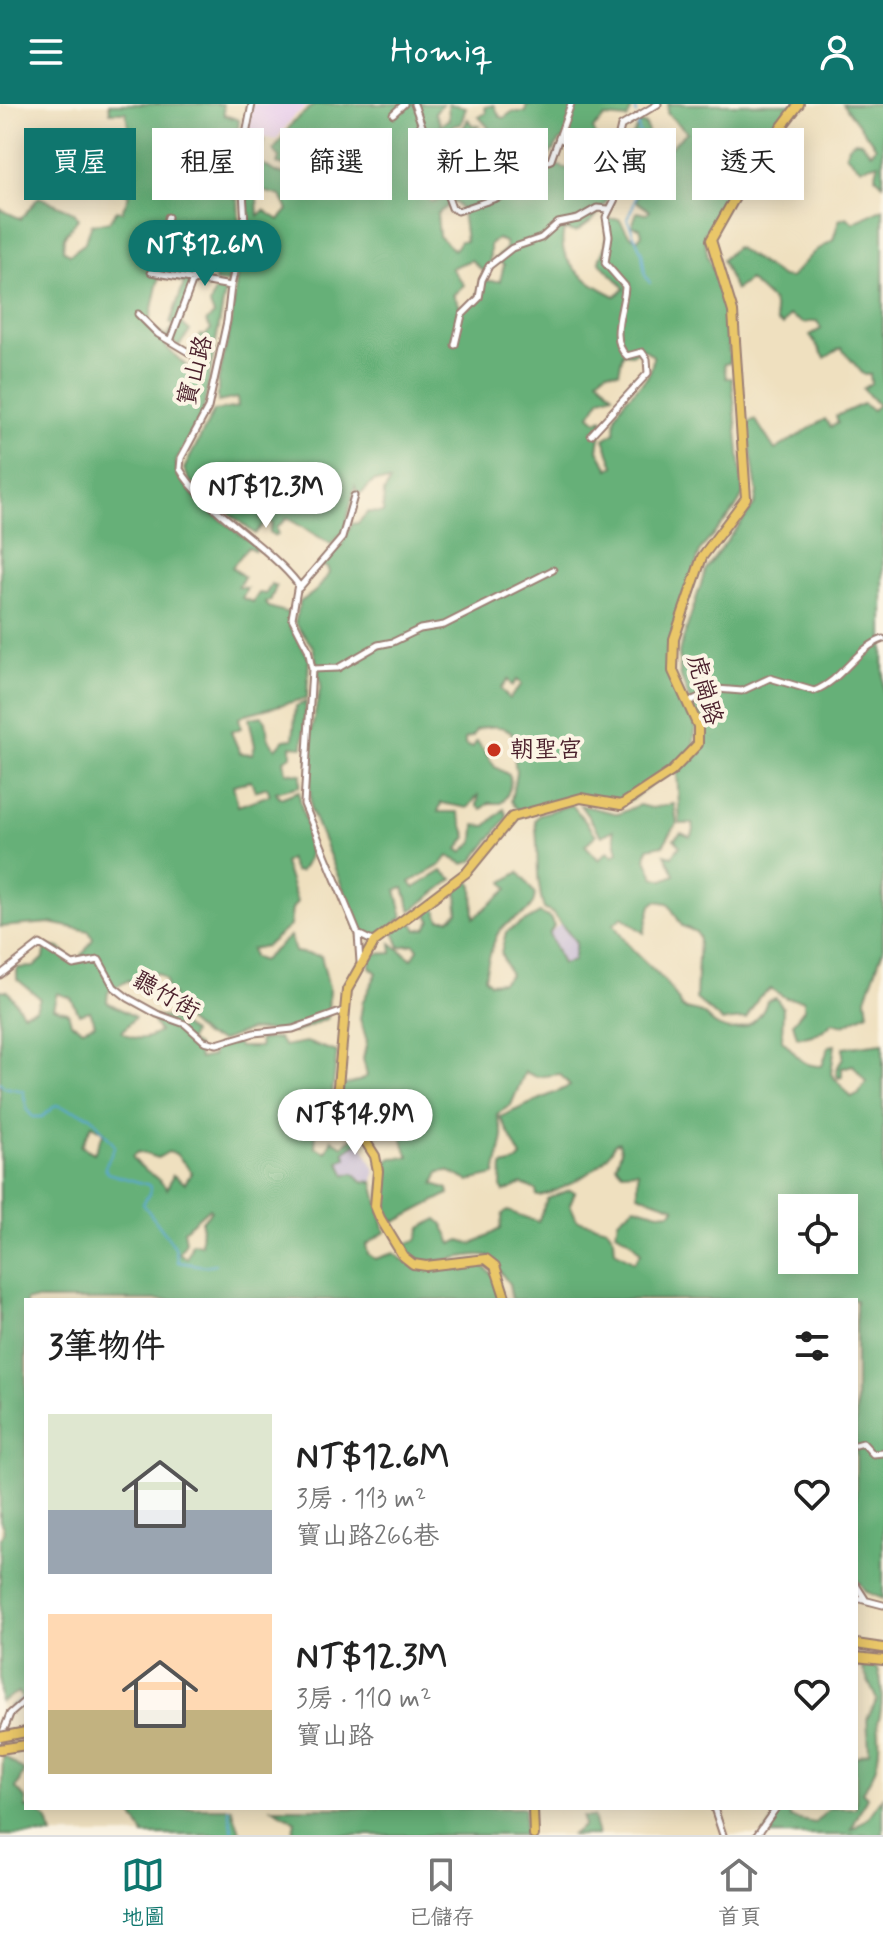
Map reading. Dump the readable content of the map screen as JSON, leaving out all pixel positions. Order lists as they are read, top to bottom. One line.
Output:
{"streets":{"main road":["虎崗路"],"street":["寶山路","聽竹街"]},"places":["朝聖宮"],"page":{"header":"Homiq","chip":["買屋","租屋","篩選","新上架","公寓","透天"],"price":["NT$12.6M","NT$12.3M","NT$14.9M"],"heading":"3筆物件","list":[{"name":"NT$12.6M","note":"3房 · 113 m² · 寶山路266巷"},{"name":"NT$12.3M","note":"3房 · 110 m² · 寶山路"}],"tabs":["地圖","已儲存","首頁"]}}
